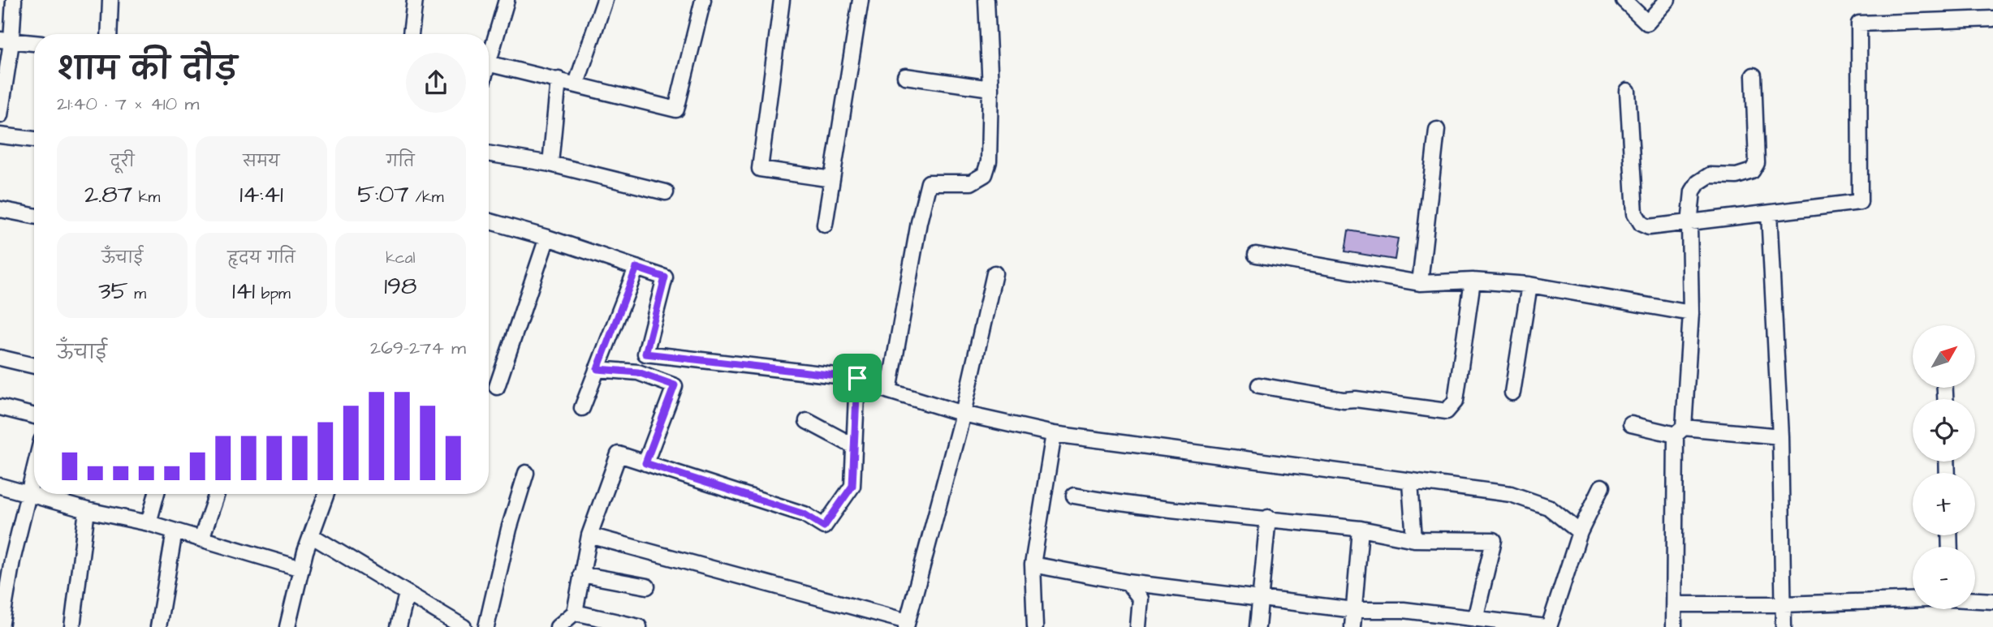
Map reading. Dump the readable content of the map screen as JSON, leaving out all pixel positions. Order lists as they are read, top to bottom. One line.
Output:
{"north":"top right","page":{"heading":["शाम की दौड़","21:40 · 7 × 410 m"],"stats":[["दूरी","2.87 km"],["समय","14:41"],["गति","5:07 /km"],["ऊँचाई","35 m"],["हृदय गति","141 bpm"],["kcal","198"]],"chart":["ऊँचाई","269–274 m"],"map_buttons":["+","−"]}}
